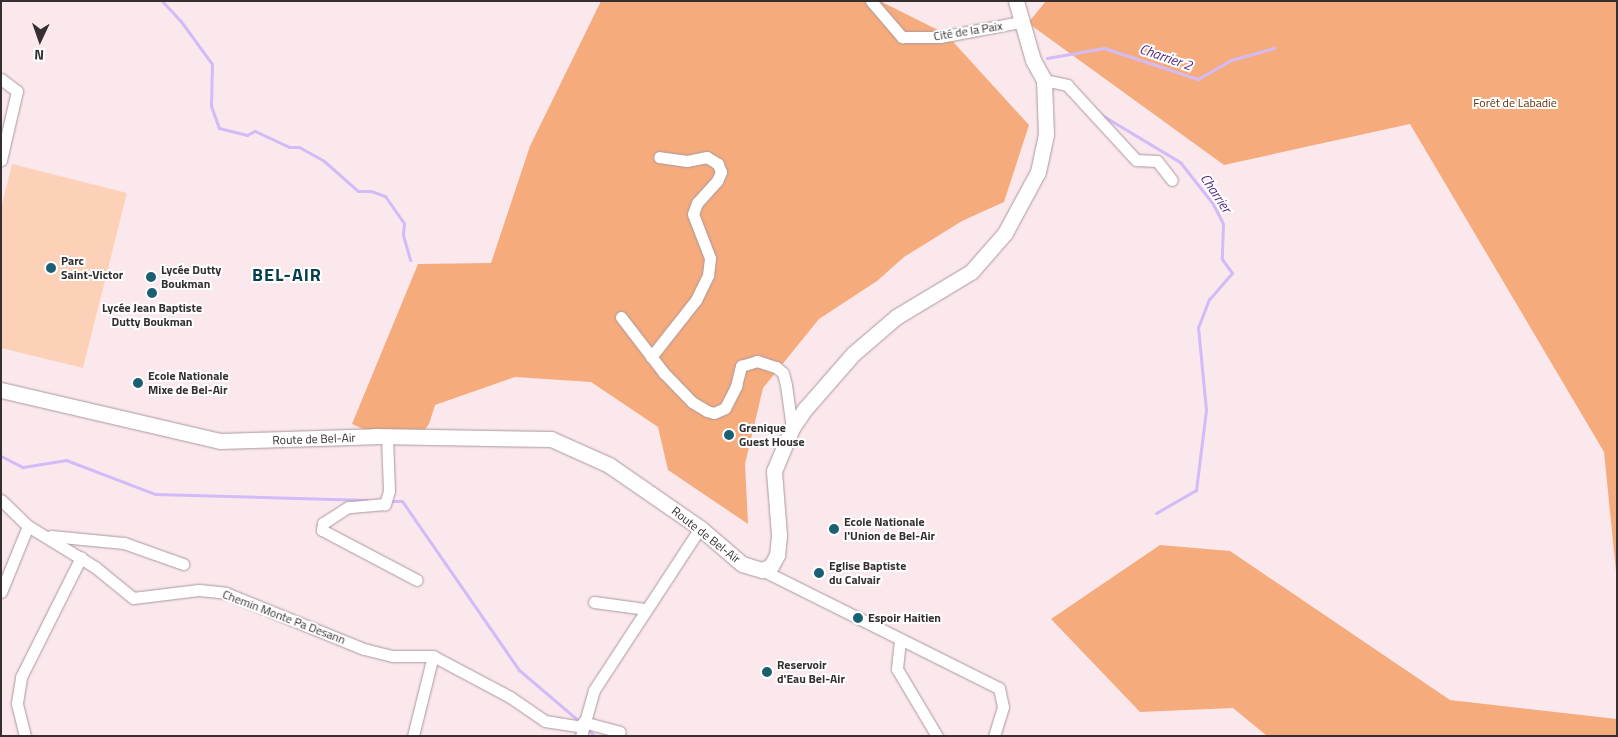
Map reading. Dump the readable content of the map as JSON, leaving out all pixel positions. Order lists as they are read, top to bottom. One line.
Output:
{"streets":{"street":["Cité de la Paix","Route de Bel-Air","Chemin Monte Pa Desann"]},"districts":["BEL-AIR"],"water":["Charrier 2","Charrier"],"parks":["Forêt de Labadie"],"places":["Parc Saint-Victor","Lycée Dutty Boukman","Lycée Jean Baptiste Dutty Boukman","Ecole Nationale Mixe de Bel-Air","Grenique Guest House","Ecole Nationale l'Union de Bel-Air","Eglise Baptiste du Calvair","Espoir Haitien","Reservoir d'Eau Bel-Air"],"north":"bottom"}
